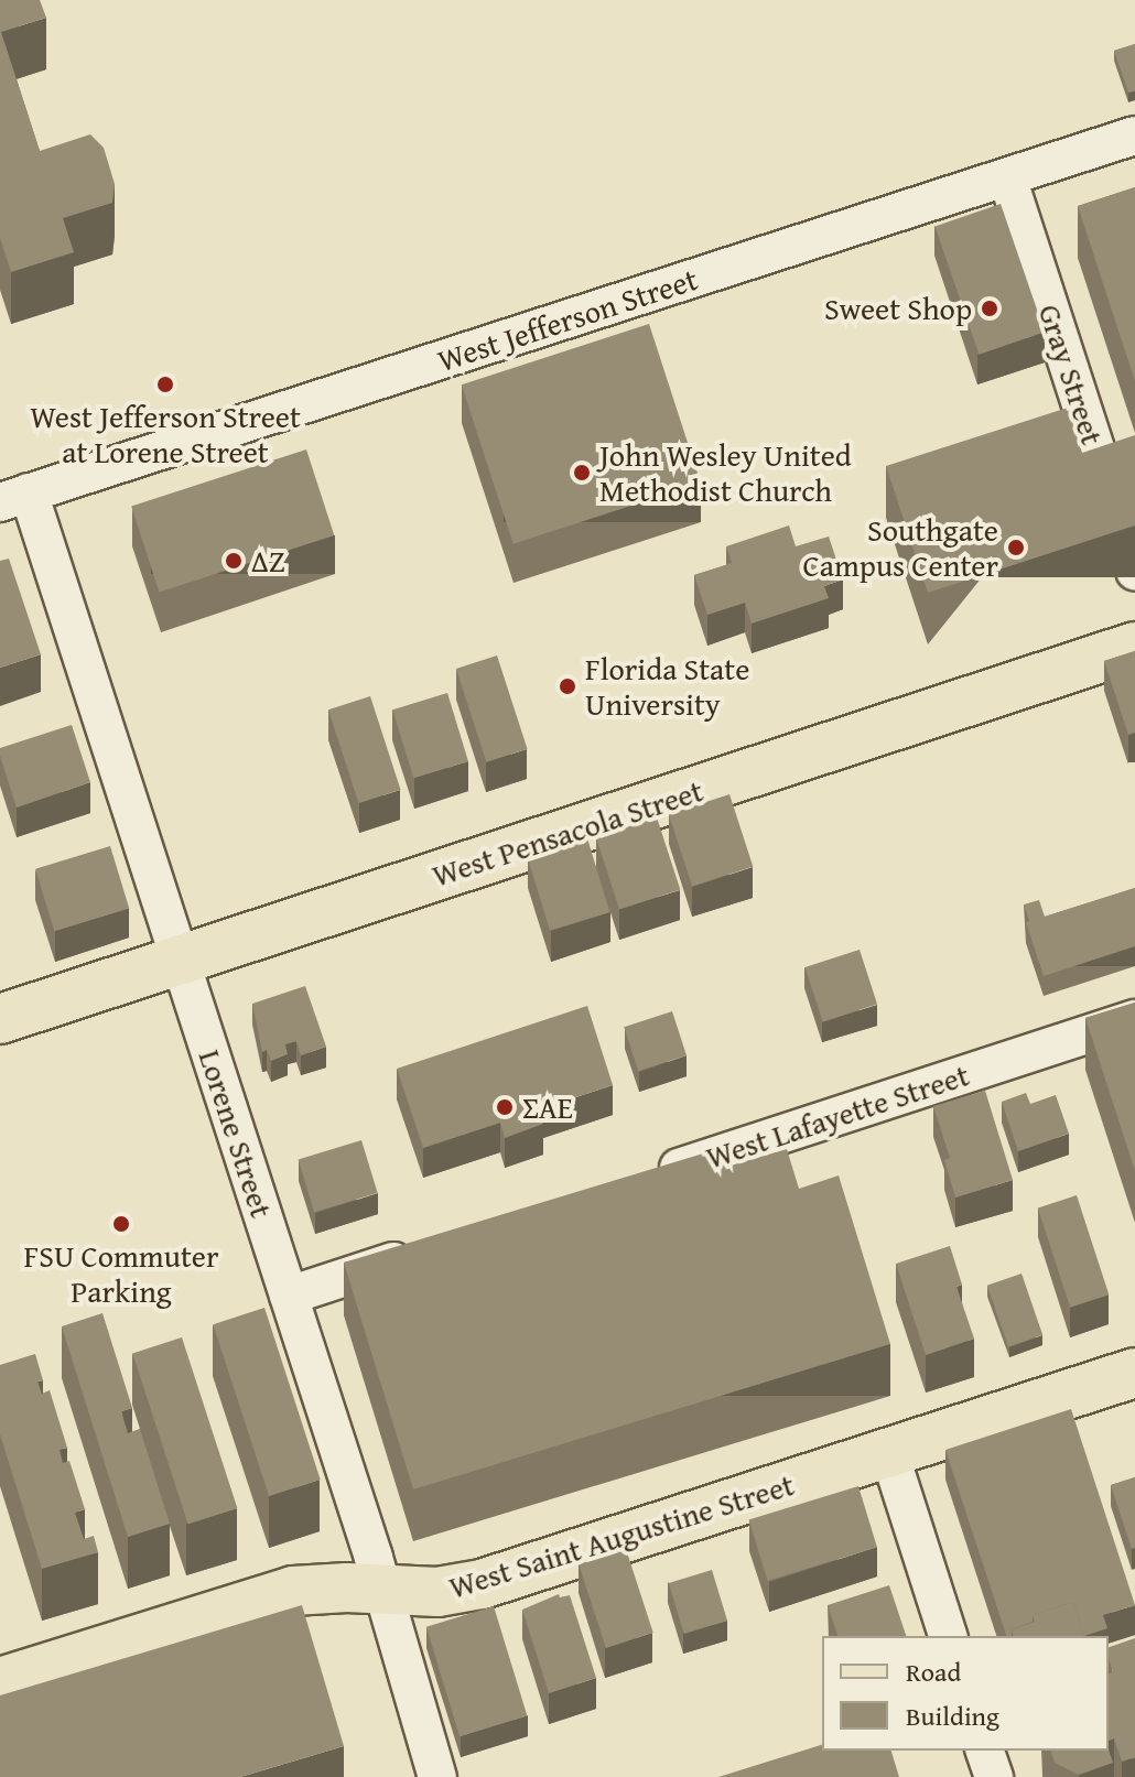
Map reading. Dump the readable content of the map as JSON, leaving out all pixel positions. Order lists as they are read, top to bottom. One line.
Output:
{"streets":{"main road":["West Pensacola Street","West Saint Augustine Street"],"street":["West Jefferson Street","Gray Street","West Lafayette Street","Lorene Street"]},"crossings":[["West Jefferson Street","Gray Street"],["West Jefferson Street","Lorene Street"],["West Pensacola Street","Lorene Street"],["Lorene Street","West Saint Augustine Street"]],"places":["Sweet Shop","West Jefferson Street at Lorene Street","John Wesley United Methodist Church","Southgate Campus Center","ΔΖ","Florida State University","ΣΑΕ","FSU Commuter Parking"],"legend":["Road","Building"]}
